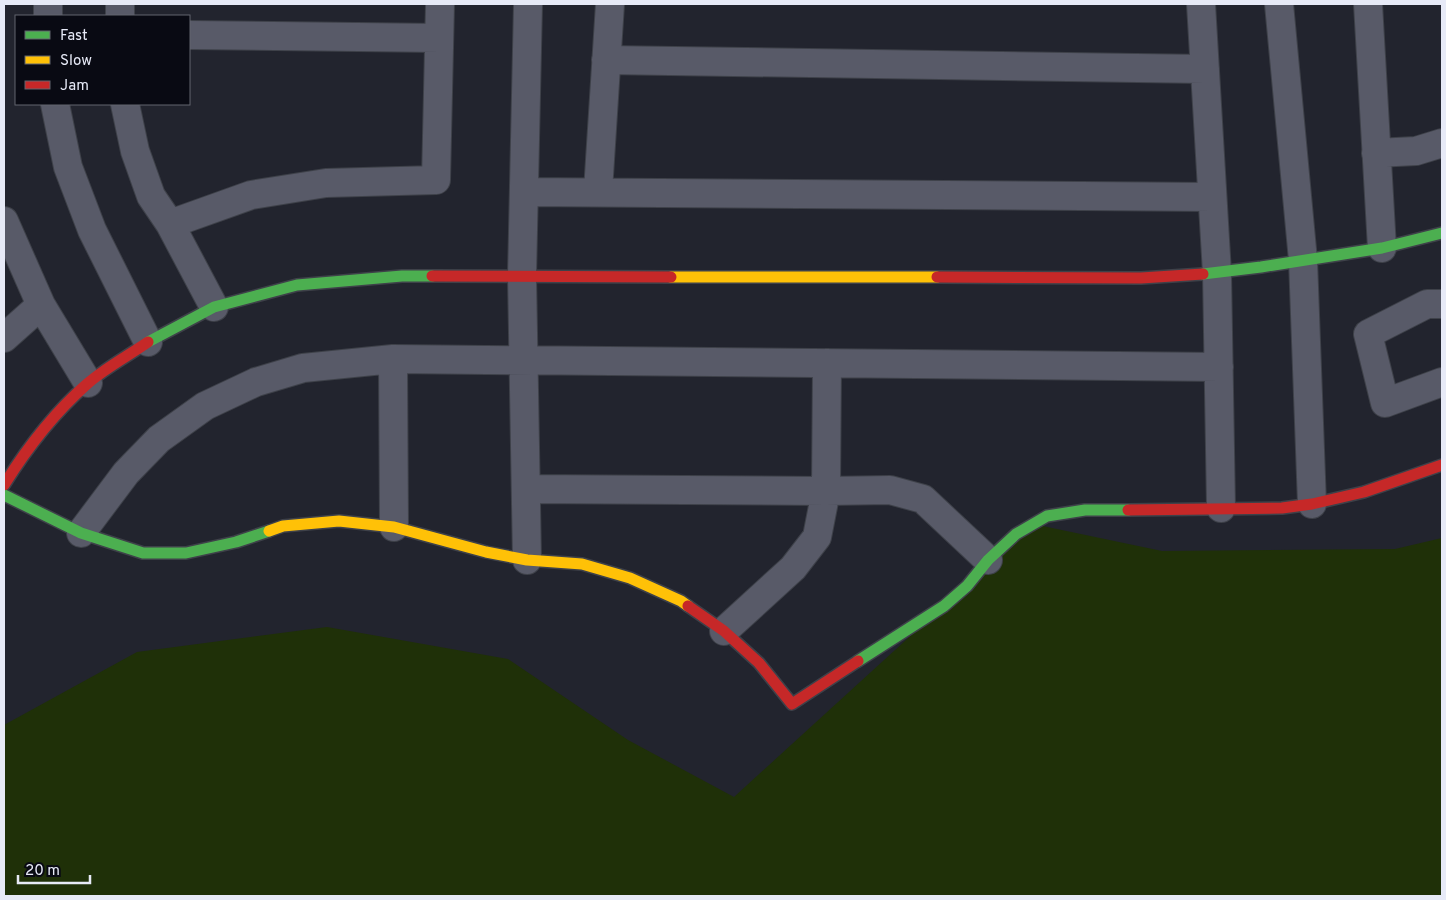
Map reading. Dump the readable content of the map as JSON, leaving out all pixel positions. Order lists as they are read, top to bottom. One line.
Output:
{"legend":["Fast","Slow","Jam"],"scale_bar":"20 m"}
